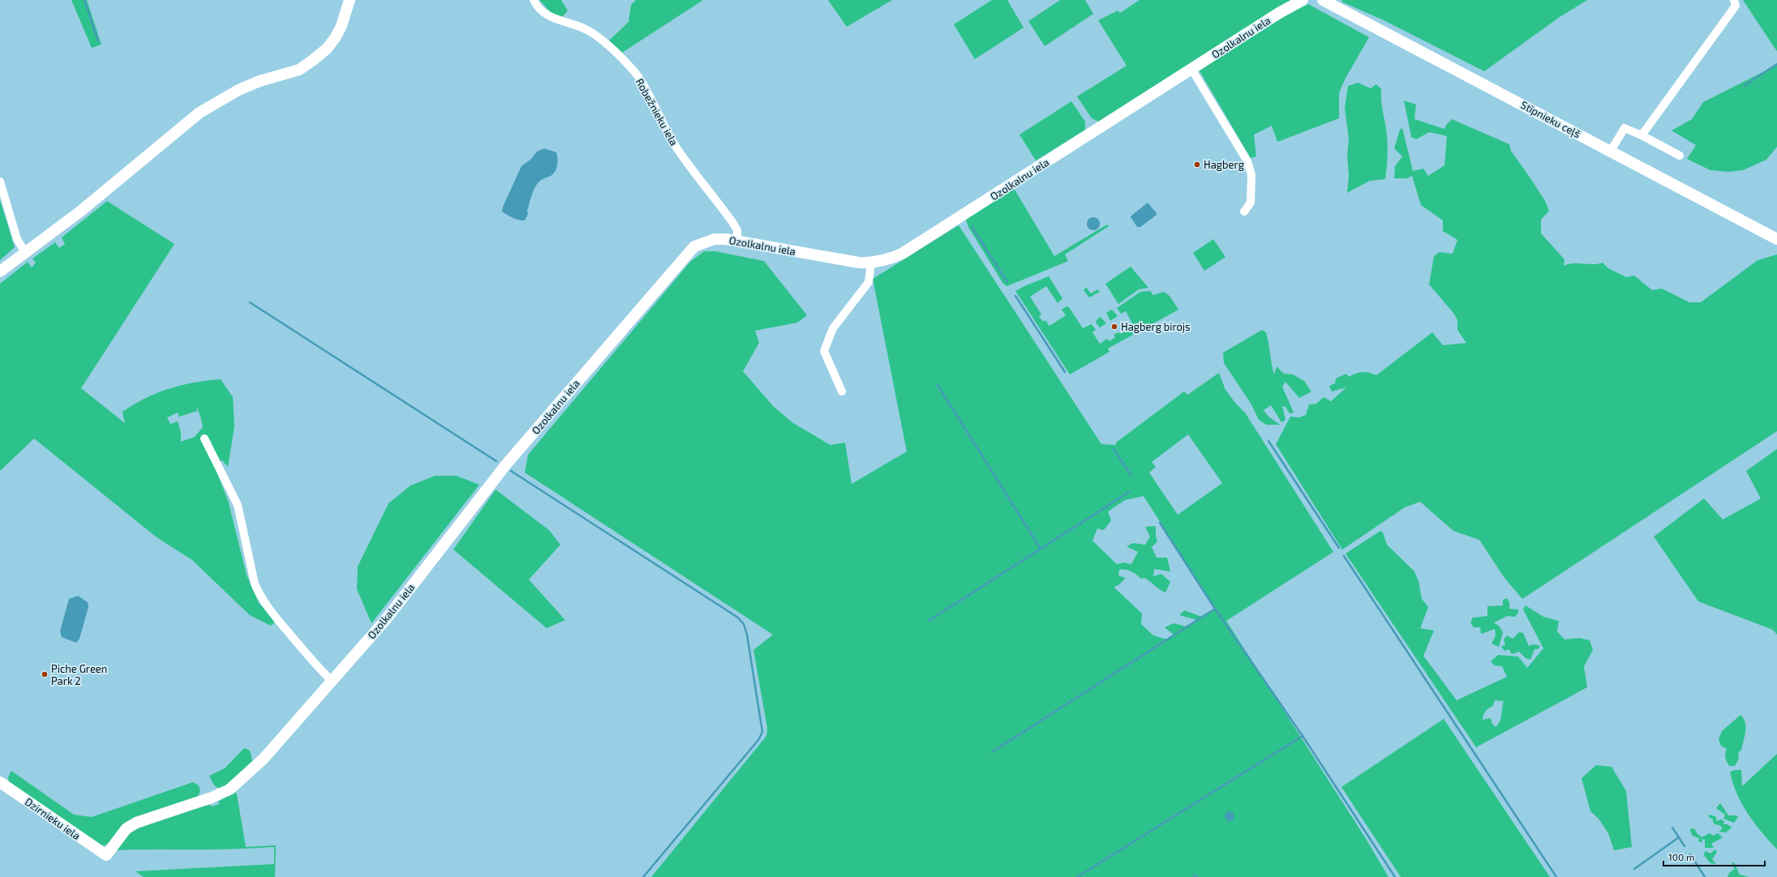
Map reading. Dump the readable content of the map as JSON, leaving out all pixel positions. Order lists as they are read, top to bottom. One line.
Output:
{"streets":{"street":["Ozolkalnu iela","Robežnieku iela","Stīpnieku ceļš","Dzirnieku iela"]},"crossings":[["Ozolkalnu iela","Robežnieku iela"],["Ozolkalnu iela","Dzirnieku iela"]],"places":["Hagberg","Hagberg birojs","Piche Green Park 2"],"scale_bar":"100 m"}
